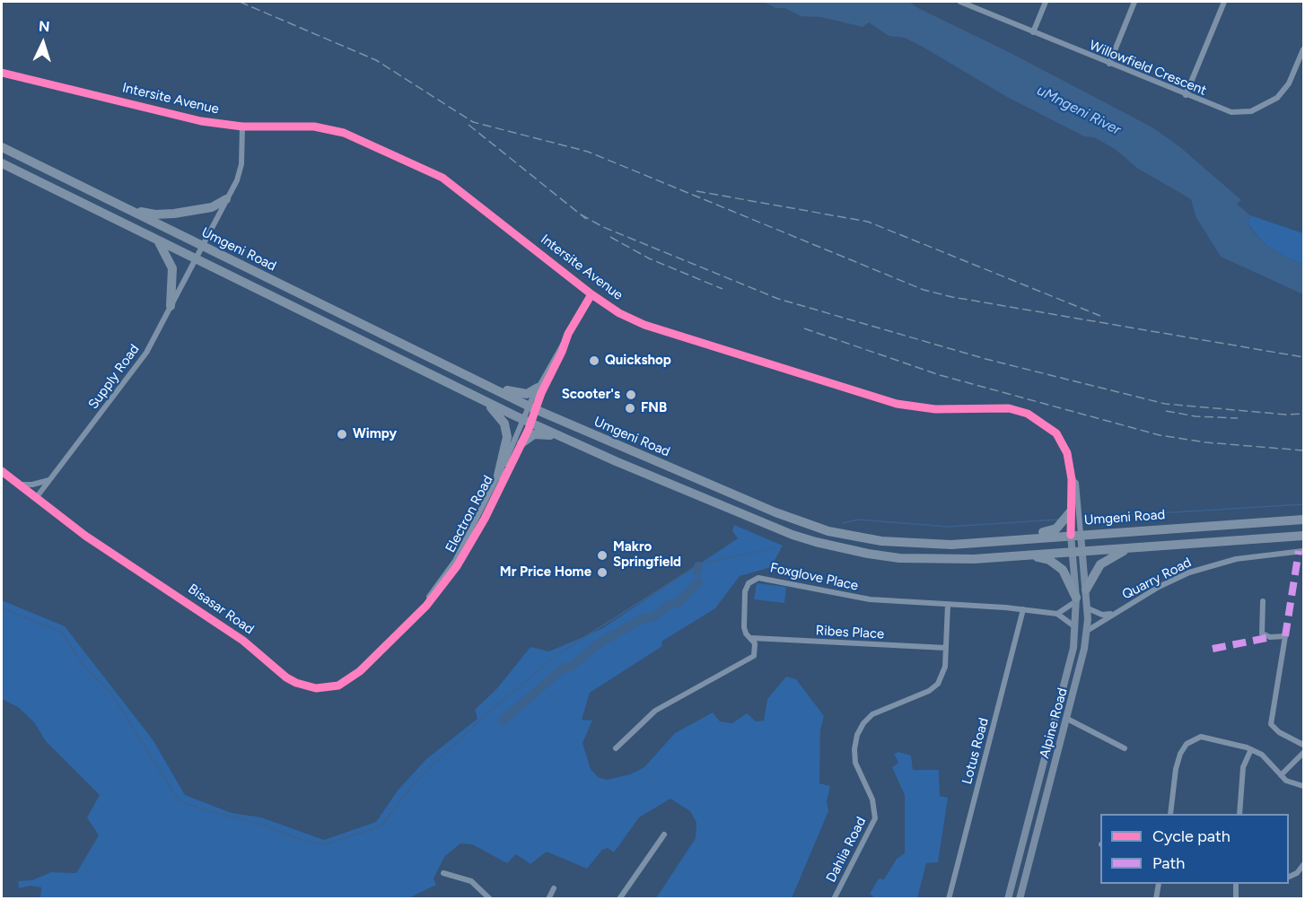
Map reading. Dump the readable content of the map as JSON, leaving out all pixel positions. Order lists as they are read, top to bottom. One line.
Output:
{"streets":{"highway":["Umgeni Road"],"main road":["Alpine Road"],"street":["Willowfield Crescent","Intersite Avenue","Supply Road","Electron Road","Foxglove Place","Quarry Road","Bisasar Road","Ribes Place","Lotus Road","Dahlia Road"]},"crossings":[["Intersite Avenue","Umgeni Road"],["Intersite Avenue","Supply Road"],["Umgeni Road","Supply Road"],["Umgeni Road","Electron Road"],["Umgeni Road","Alpine Road"],["Supply Road","Bisasar Road"],["Electron Road","Bisasar Road"],["Foxglove Place","Ribes Place"],["Foxglove Place","Alpine Road"],["Foxglove Place","Lotus Road"],["Foxglove Place","Dahlia Road"],["Quarry Road","Alpine Road"],["Ribes Place","Dahlia Road"]],"water":["uMngeni River"],"places":["Quickshop","Scooter's","FNB","Wimpy","Makro Springfield","Mr Price Home"],"legend":["Cycle path","Path"],"north":"top"}
